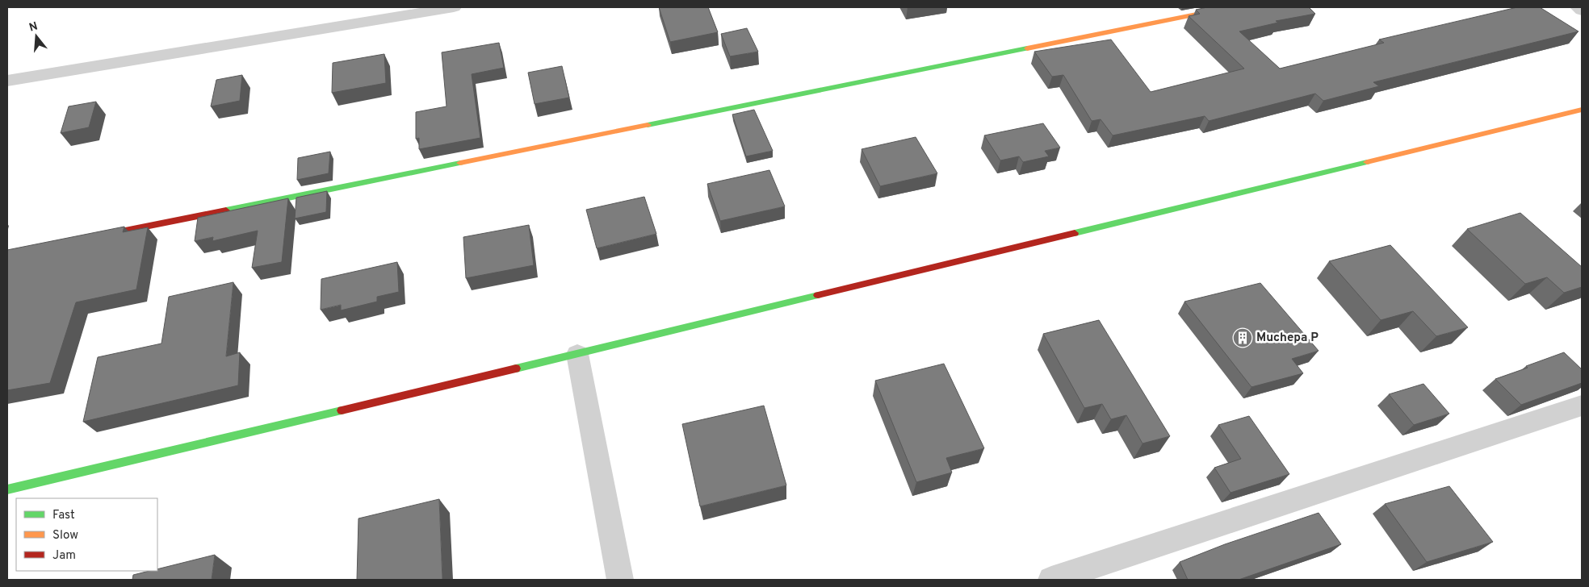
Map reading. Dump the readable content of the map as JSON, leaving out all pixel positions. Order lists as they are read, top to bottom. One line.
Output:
{"places":{"building":["Muchepa P"]},"legend":["Fast","Slow","Jam"],"north":"top"}
